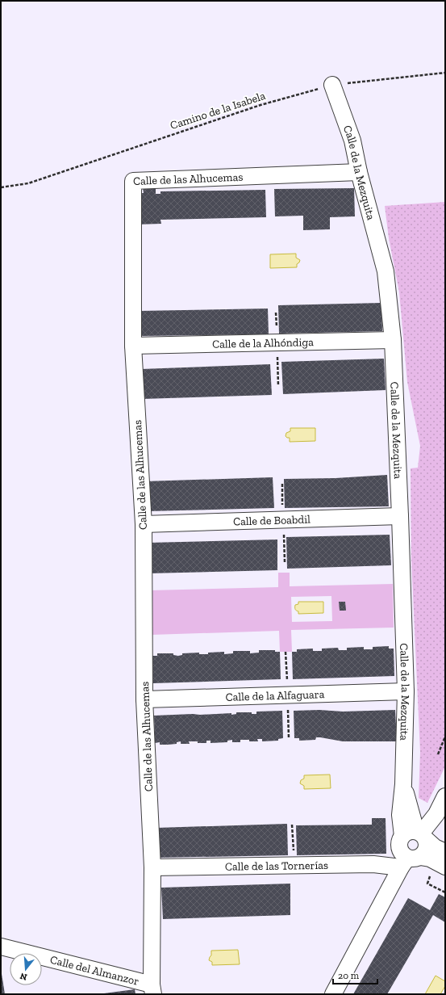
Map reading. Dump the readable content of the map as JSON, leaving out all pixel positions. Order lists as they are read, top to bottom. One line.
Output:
{"streets":{"street":["Calle de la Mezquita","Calle de las Alhucemas","Calle de la Alhóndiga","Calle de Boabdil","Calle de la Alfaguara","Calle de las Tornerías","Calle del Almanzor"],"path":["Camino de la Isabela"]},"crossings":[["Camino de la Isabela","Calle de la Mezquita"],["Calle de la Mezquita","Calle de las Alhucemas"],["Calle de la Mezquita","Calle de la Alhóndiga"],["Calle de la Mezquita","Calle de Boabdil"],["Calle de la Mezquita","Calle de la Alfaguara"],["Calle de la Mezquita","Calle de las Tornerías"],["Calle de las Alhucemas","Calle de la Alhóndiga"],["Calle de las Alhucemas","Calle de Boabdil"],["Calle de las Alhucemas","Calle de la Alfaguara"],["Calle de las Alhucemas","Calle de las Tornerías"],["Calle de las Alhucemas","Calle del Almanzor"]],"scale_bar":"20 m","north":"bottom"}
